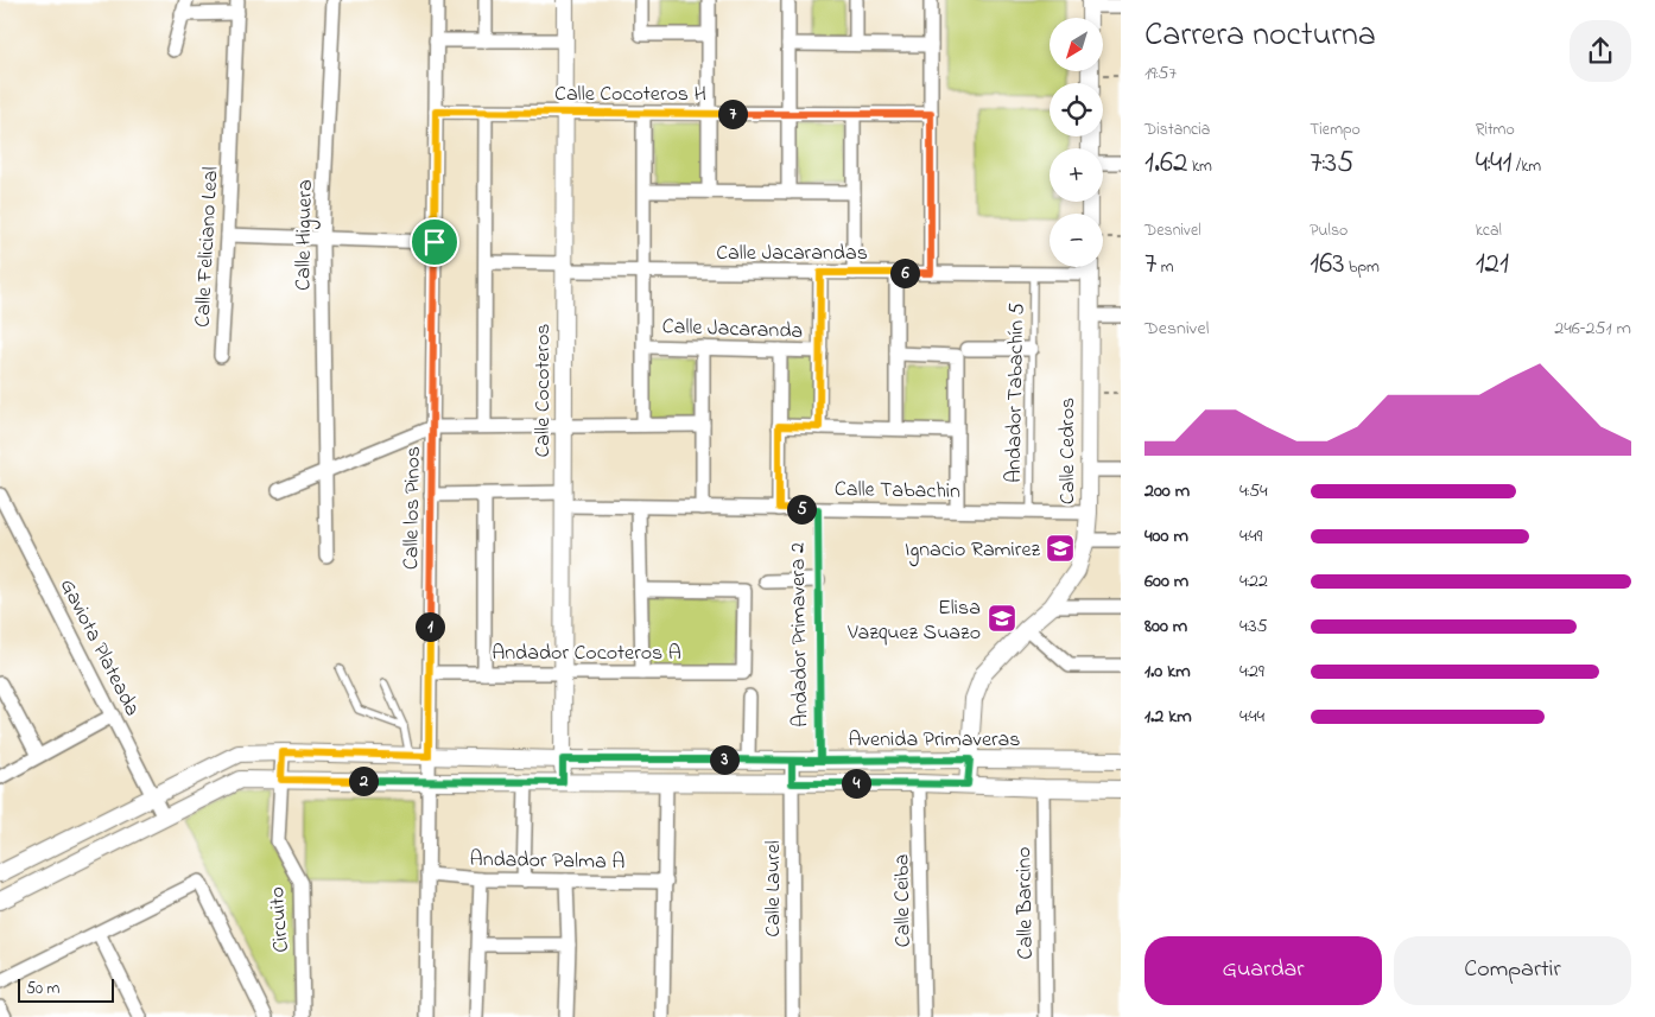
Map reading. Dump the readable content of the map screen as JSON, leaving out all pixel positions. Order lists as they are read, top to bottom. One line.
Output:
{"streets":{"street":["Calle Cocoteros H","Calle Higuera","Calle Feliciano Leal","Calle Jacarandas","Calle Jacaranda","Calle Cocoteros","Calle Cedros","Calle Tabachin","Calle los Pinos","Gaviota Plateada","Andador Cocoteros A","Avenida Primaveras","Andador Palma A","Calle Laurel","Calle Ceiba","Calle Barcino","Circuito"],"lane":["Andador Tabachín 5","Andador Primavera 2"]},"crossings":[["Calle Cocoteros H","Calle Cocoteros"],["Calle Cocoteros H","Calle los Pinos"],["Calle Jacarandas","Calle Cocoteros"],["Calle Jacarandas","Andador Tabachín 5"],["Calle Jacarandas","Calle Cedros"],["Calle Cocoteros","Calle Tabachin"],["Calle Cocoteros","Andador Cocoteros A"],["Calle Cocoteros","Avenida Primaveras"],["Andador Tabachín 5","Calle Tabachin"],["Calle Cedros","Calle Tabachin"],["Calle Cedros","Avenida Primaveras"],["Calle Tabachin","Calle los Pinos"],["Calle Tabachin","Andador Primavera 2"],["Calle los Pinos","Andador Cocoteros A"],["Calle los Pinos","Avenida Primaveras"],["Calle los Pinos","Andador Palma A"],["Andador Primavera 2","Avenida Primaveras"],["Gaviota Plateada","Avenida Primaveras"],["Avenida Primaveras","Calle Laurel"],["Avenida Primaveras","Circuito"]],"places":{"school or university":["Ignacio Ramirez","Elisa Vazquez Suazo"]},"scale_bar":"50 m","north":"bottom left","page":{"heading":["Carrera nocturna","19:57"],"map_buttons":["+","−"],"pins":["7","6","5","1","3","2","4"],"stats":[["Distancia","1.62 km"],["Tiempo","7:35"],["Ritmo","4:41 /km"],["Desnivel","7 m"],["Pulso","163 bpm"],["kcal","121"]],"chart":["Desnivel","246–251 m"],"list":[{"name":"200 m","note":"4:54"},{"name":"400 m","note":"4:49"},{"name":"600 m","note":"4:22"},{"name":"800 m","note":"4:35"},{"name":"1.0 km","note":"4:29"},{"name":"1.2 km","note":"4:44"}],"buttons":["Guardar","Compartir"],"scale":"50 m"}}
